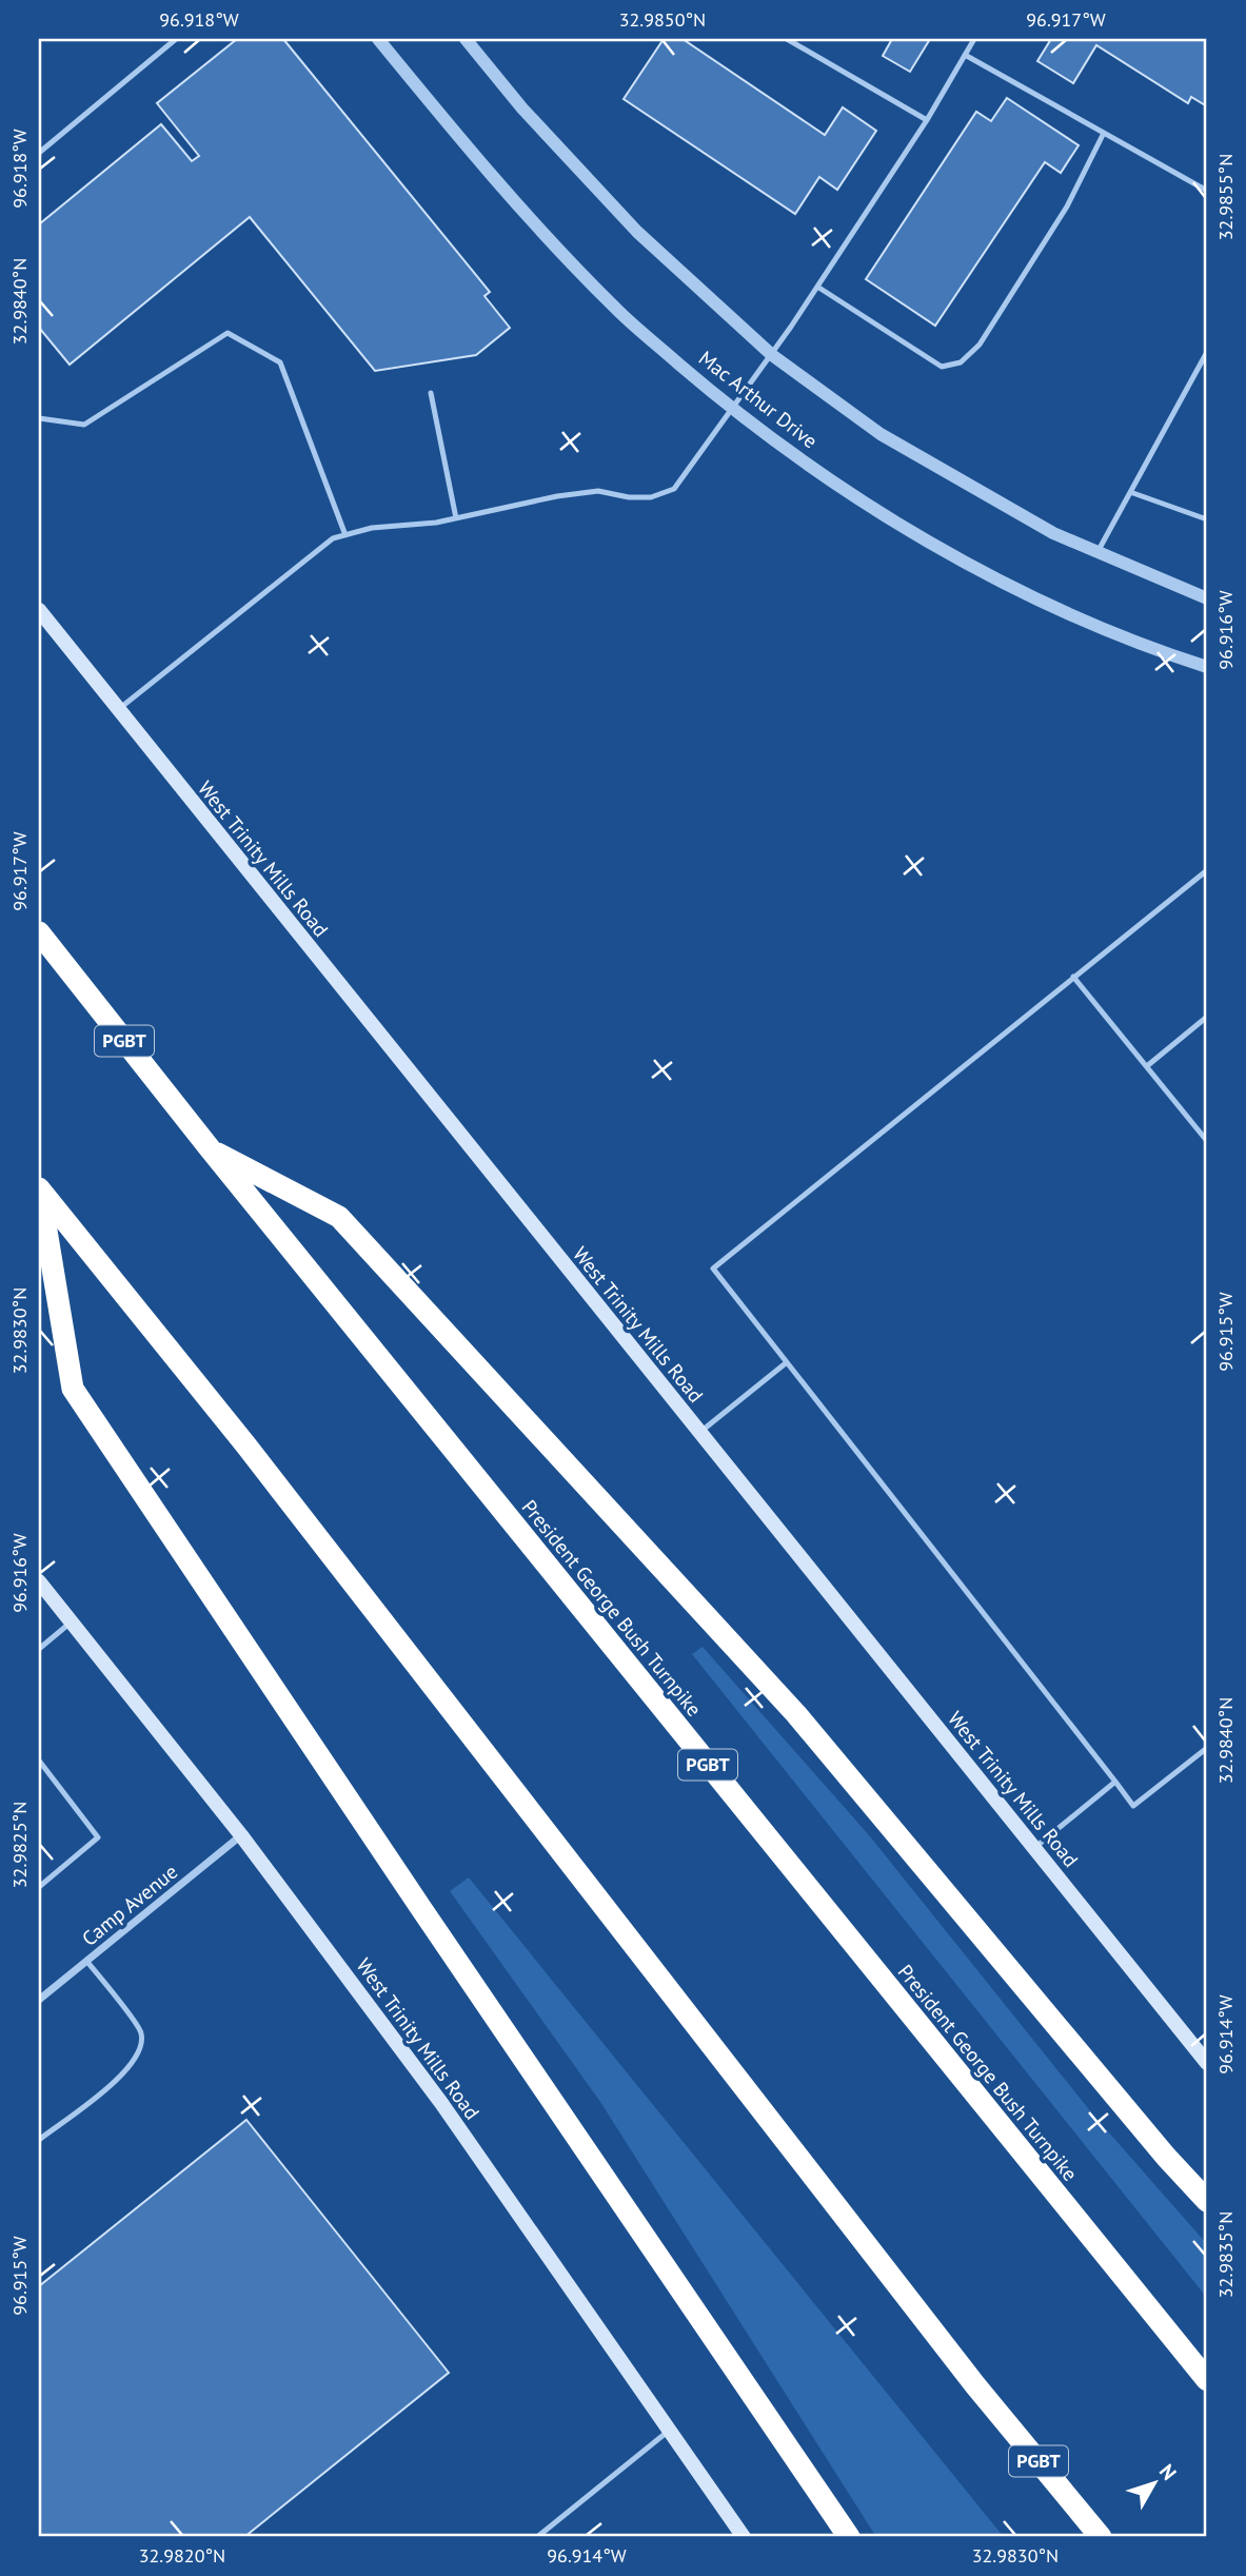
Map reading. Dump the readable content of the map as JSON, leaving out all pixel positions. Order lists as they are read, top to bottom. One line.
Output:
{"streets":{"highway":["PGBT","President George Bush Turnpike"],"main road":["West Trinity Mills Road"],"street":["Mac Arthur Drive","Camp Avenue"]},"crossings":[["West Trinity Mills Road","Camp Avenue"]],"north":"top right","coordinates":["96.918°W","32.9850°N","96.917°W","32.9855°N","32.9840°N","96.916°W","32.9830°N","96.915°W","32.9825°N","96.914°W","32.9835°N","32.9820°N"]}
